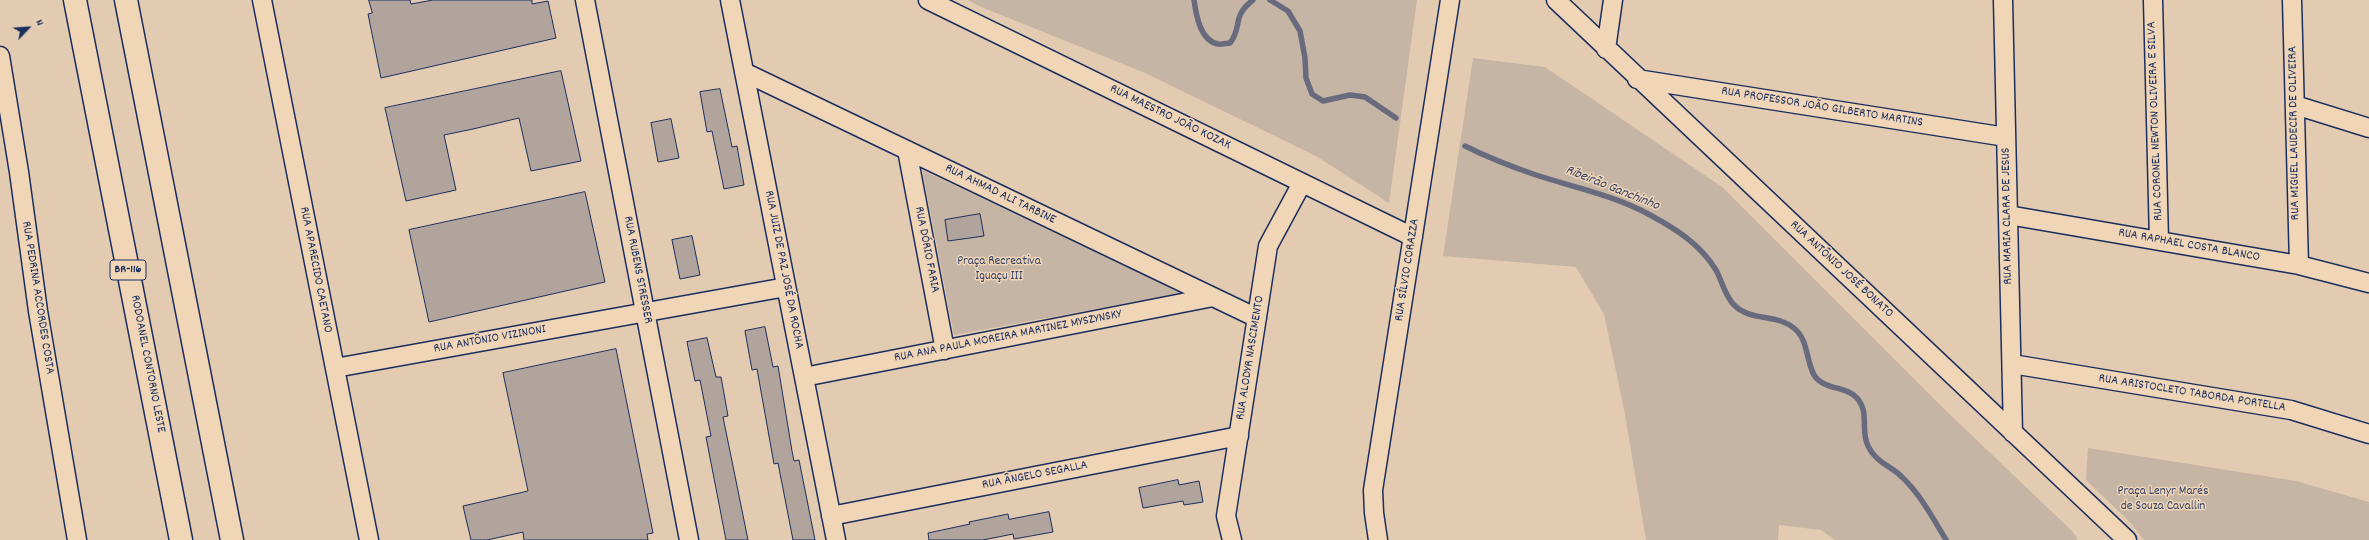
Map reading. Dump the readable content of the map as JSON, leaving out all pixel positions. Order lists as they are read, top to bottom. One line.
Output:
{"streets":{"highway":["BR-116","RODOANEL CONTORNO LESTE"],"street":["RUA PROFESSOR JOÃO GILBERTO MARTINS","RUA MAESTRO JOÃO KOZAK","RUA CORONEL NEWTON OLIVEIRA E SILVA","RUA MIGUEL LAUDECIR DE OLIVEIRA","RUA AHMAD ALI TARBINE","RUA MARIA CLARA DE JESUS","RUA RAPHAEL COSTA BLANCO","RUA DÓRIO FARIA","RUA APARECIDO CAETANO","RUA RUBENS STRESSER","RUA JUIZ DE PAZ JOSÉ DA ROCHA","RUA SÍLVIO CORAZZA","RUA ANTÔNIO JOSÉ BONATO","RUA PEDRINA ACCORDES COSTA","RUA ANA PAULA MOREIRA MARTINEZ MYSZYNSKY","RUA ANTÔNIO VIZINONI","RUA ALODYR NASCIMENTO","RUA ARISTOCLETO TABORDA PORTELLA","RUA ÂNGELO SEGALLA"]},"crossings":[["RUA PROFESSOR JOÃO GILBERTO MARTINS","RUA MARIA CLARA DE JESUS"],["RUA PROFESSOR JOÃO GILBERTO MARTINS","RUA ANTÔNIO JOSÉ BONATO"],["RUA MAESTRO JOÃO KOZAK","RUA SÍLVIO CORAZZA"],["RUA MAESTRO JOÃO KOZAK","RUA ALODYR NASCIMENTO"],["RUA CORONEL NEWTON OLIVEIRA E SILVA","RUA RAPHAEL COSTA BLANCO"],["RUA MIGUEL LAUDECIR DE OLIVEIRA","RUA RAPHAEL COSTA BLANCO"],["RUA AHMAD ALI TARBINE","RUA DÓRIO FARIA"],["RUA AHMAD ALI TARBINE","RUA JUIZ DE PAZ JOSÉ DA ROCHA"],["RUA AHMAD ALI TARBINE","RUA ANA PAULA MOREIRA MARTINEZ MYSZYNSKY"],["RUA AHMAD ALI TARBINE","RUA ALODYR NASCIMENTO"],["RUA MARIA CLARA DE JESUS","RUA RAPHAEL COSTA BLANCO"],["RUA MARIA CLARA DE JESUS","RUA ANTÔNIO JOSÉ BONATO"],["RUA MARIA CLARA DE JESUS","RUA ARISTOCLETO TABORDA PORTELLA"],["RUA DÓRIO FARIA","RUA ANA PAULA MOREIRA MARTINEZ MYSZYNSKY"],["RUA APARECIDO CAETANO","RUA ANTÔNIO VIZINONI"],["RUA RUBENS STRESSER","RUA ANTÔNIO VIZINONI"],["RUA JUIZ DE PAZ JOSÉ DA ROCHA","RUA ANA PAULA MOREIRA MARTINEZ MYSZYNSKY"],["RUA JUIZ DE PAZ JOSÉ DA ROCHA","RUA ANTÔNIO VIZINONI"],["RUA JUIZ DE PAZ JOSÉ DA ROCHA","RUA ÂNGELO SEGALLA"],["RUA ALODYR NASCIMENTO","RUA ÂNGELO SEGALLA"]],"water":["Ribeirão Ganchinho"],"parks":["Praça Recreativa Iguaçu III","Praça Lenyr Marés de Souza Cavallin"],"north":"top right"}
